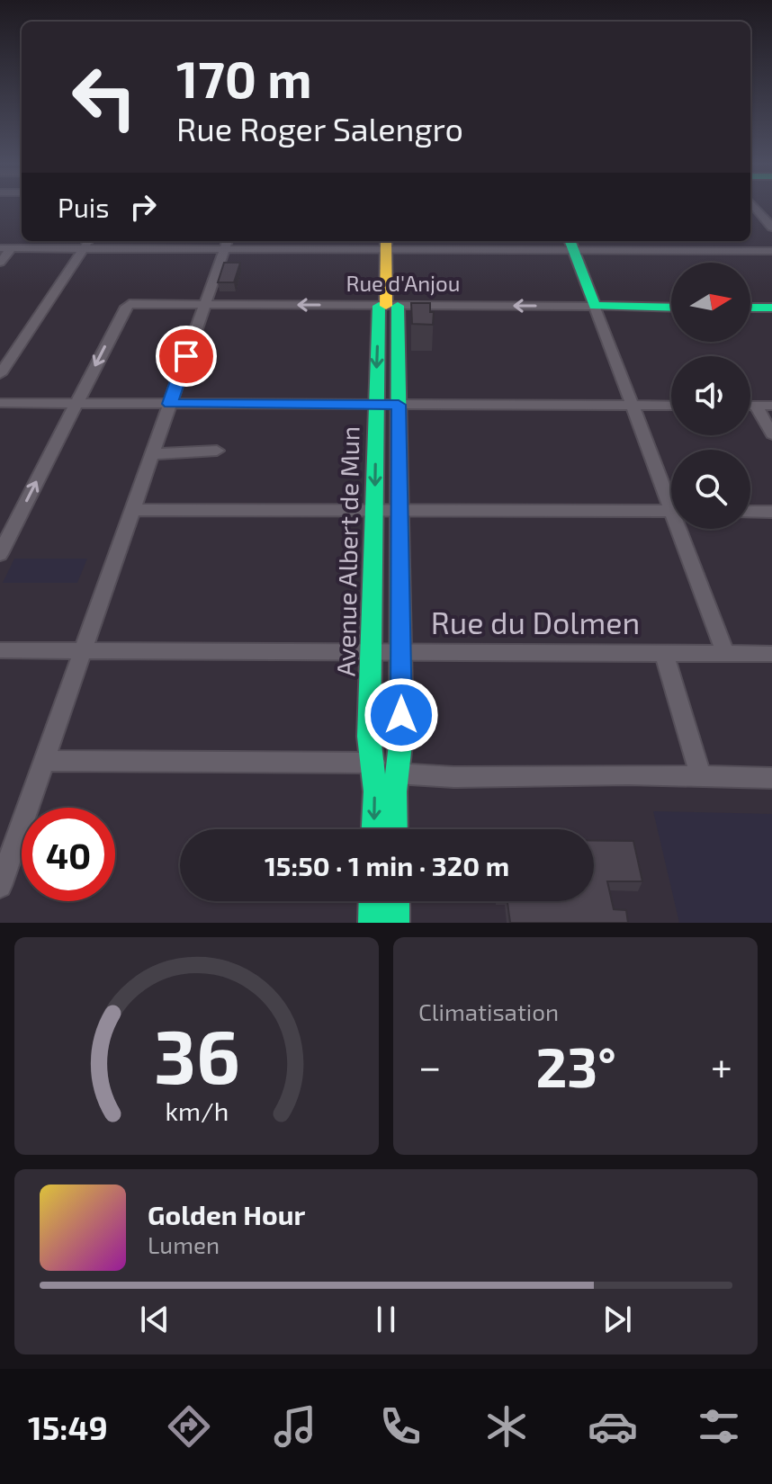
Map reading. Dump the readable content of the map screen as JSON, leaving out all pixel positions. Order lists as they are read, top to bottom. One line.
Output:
{"streets":{"street":["Rue d'Anjou","Avenue Albert de Mun","Rue du Dolmen"]},"crossings":[["Rue d'Anjou","Avenue Albert de Mun"],["Avenue Albert de Mun","Rue du Dolmen"]],"north":"right","page":{"turn":["170 m","Rue Roger Salengro"],"then":"Puis","limit":"40","trip":"15:50 · 1 min · 320 m","tile":"Climatisation","heat":["−","23°","+"],"song":["Golden Hour","Lumen"],"tabs":"15:49","gauge":["36","km/h"]}}
